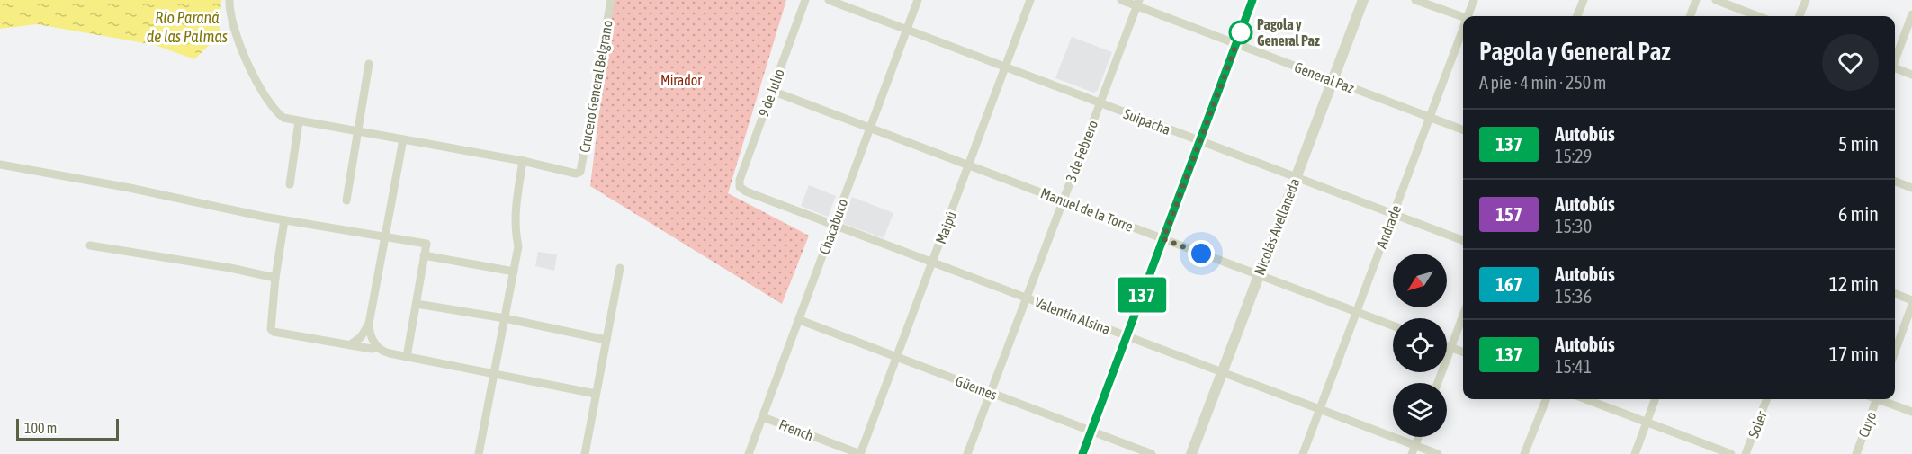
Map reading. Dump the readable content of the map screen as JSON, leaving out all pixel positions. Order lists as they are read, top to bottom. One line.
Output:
{"streets":{"street":["General Paz","Crucero General Belgrano","9 de Julio","Suipacha","3 de Febrero","Manuel de la Torre","Chacabuco","Nicolás Avellaneda","Andrade","Maipú","Valentín Alsina","Güemes","Soler","Cuyo","French"]},"crossings":[["General Paz","3 de Febrero"],["General Paz","Nicolás Avellaneda"],["General Paz","Andrade"],["9 de Julio","Manuel de la Torre"],["9 de Julio","Valentín Alsina"],["Suipacha","3 de Febrero"],["Suipacha","Chacabuco"],["Suipacha","Nicolás Avellaneda"],["Suipacha","Andrade"],["Suipacha","Maipú"],["3 de Febrero","Manuel de la Torre"],["3 de Febrero","Valentín Alsina"],["3 de Febrero","Güemes"],["Manuel de la Torre","Chacabuco"],["Manuel de la Torre","Nicolás Avellaneda"],["Manuel de la Torre","Andrade"],["Manuel de la Torre","Maipú"],["Chacabuco","Valentín Alsina"],["Chacabuco","Güemes"],["Chacabuco","French"],["Nicolás Avellaneda","Valentín Alsina"],["Andrade","Valentín Alsina"],["Maipú","Valentín Alsina"],["Maipú","Güemes"],["Maipú","French"]],"water":["Río Paraná de las Palmas"],"parks":["Mirador"],"places":["Pagola y General Paz"],"lines":["bus line 137"],"scale_bar":"100 m","north":"bottom left","page":{"on_map":"137","heading":["Pagola y General Paz","A pie · 4 min · 250 m"],"list":[{"mark":"137","name":"Autobús","note":"15:29","value":"5 min"},{"mark":"157","name":"Autobús","note":"15:30","value":"6 min"},{"mark":"167","name":"Autobús","note":"15:36","value":"12 min"},{"mark":"137","name":"Autobús","note":"15:41","value":"17 min"}],"scale":"100 m"}}
